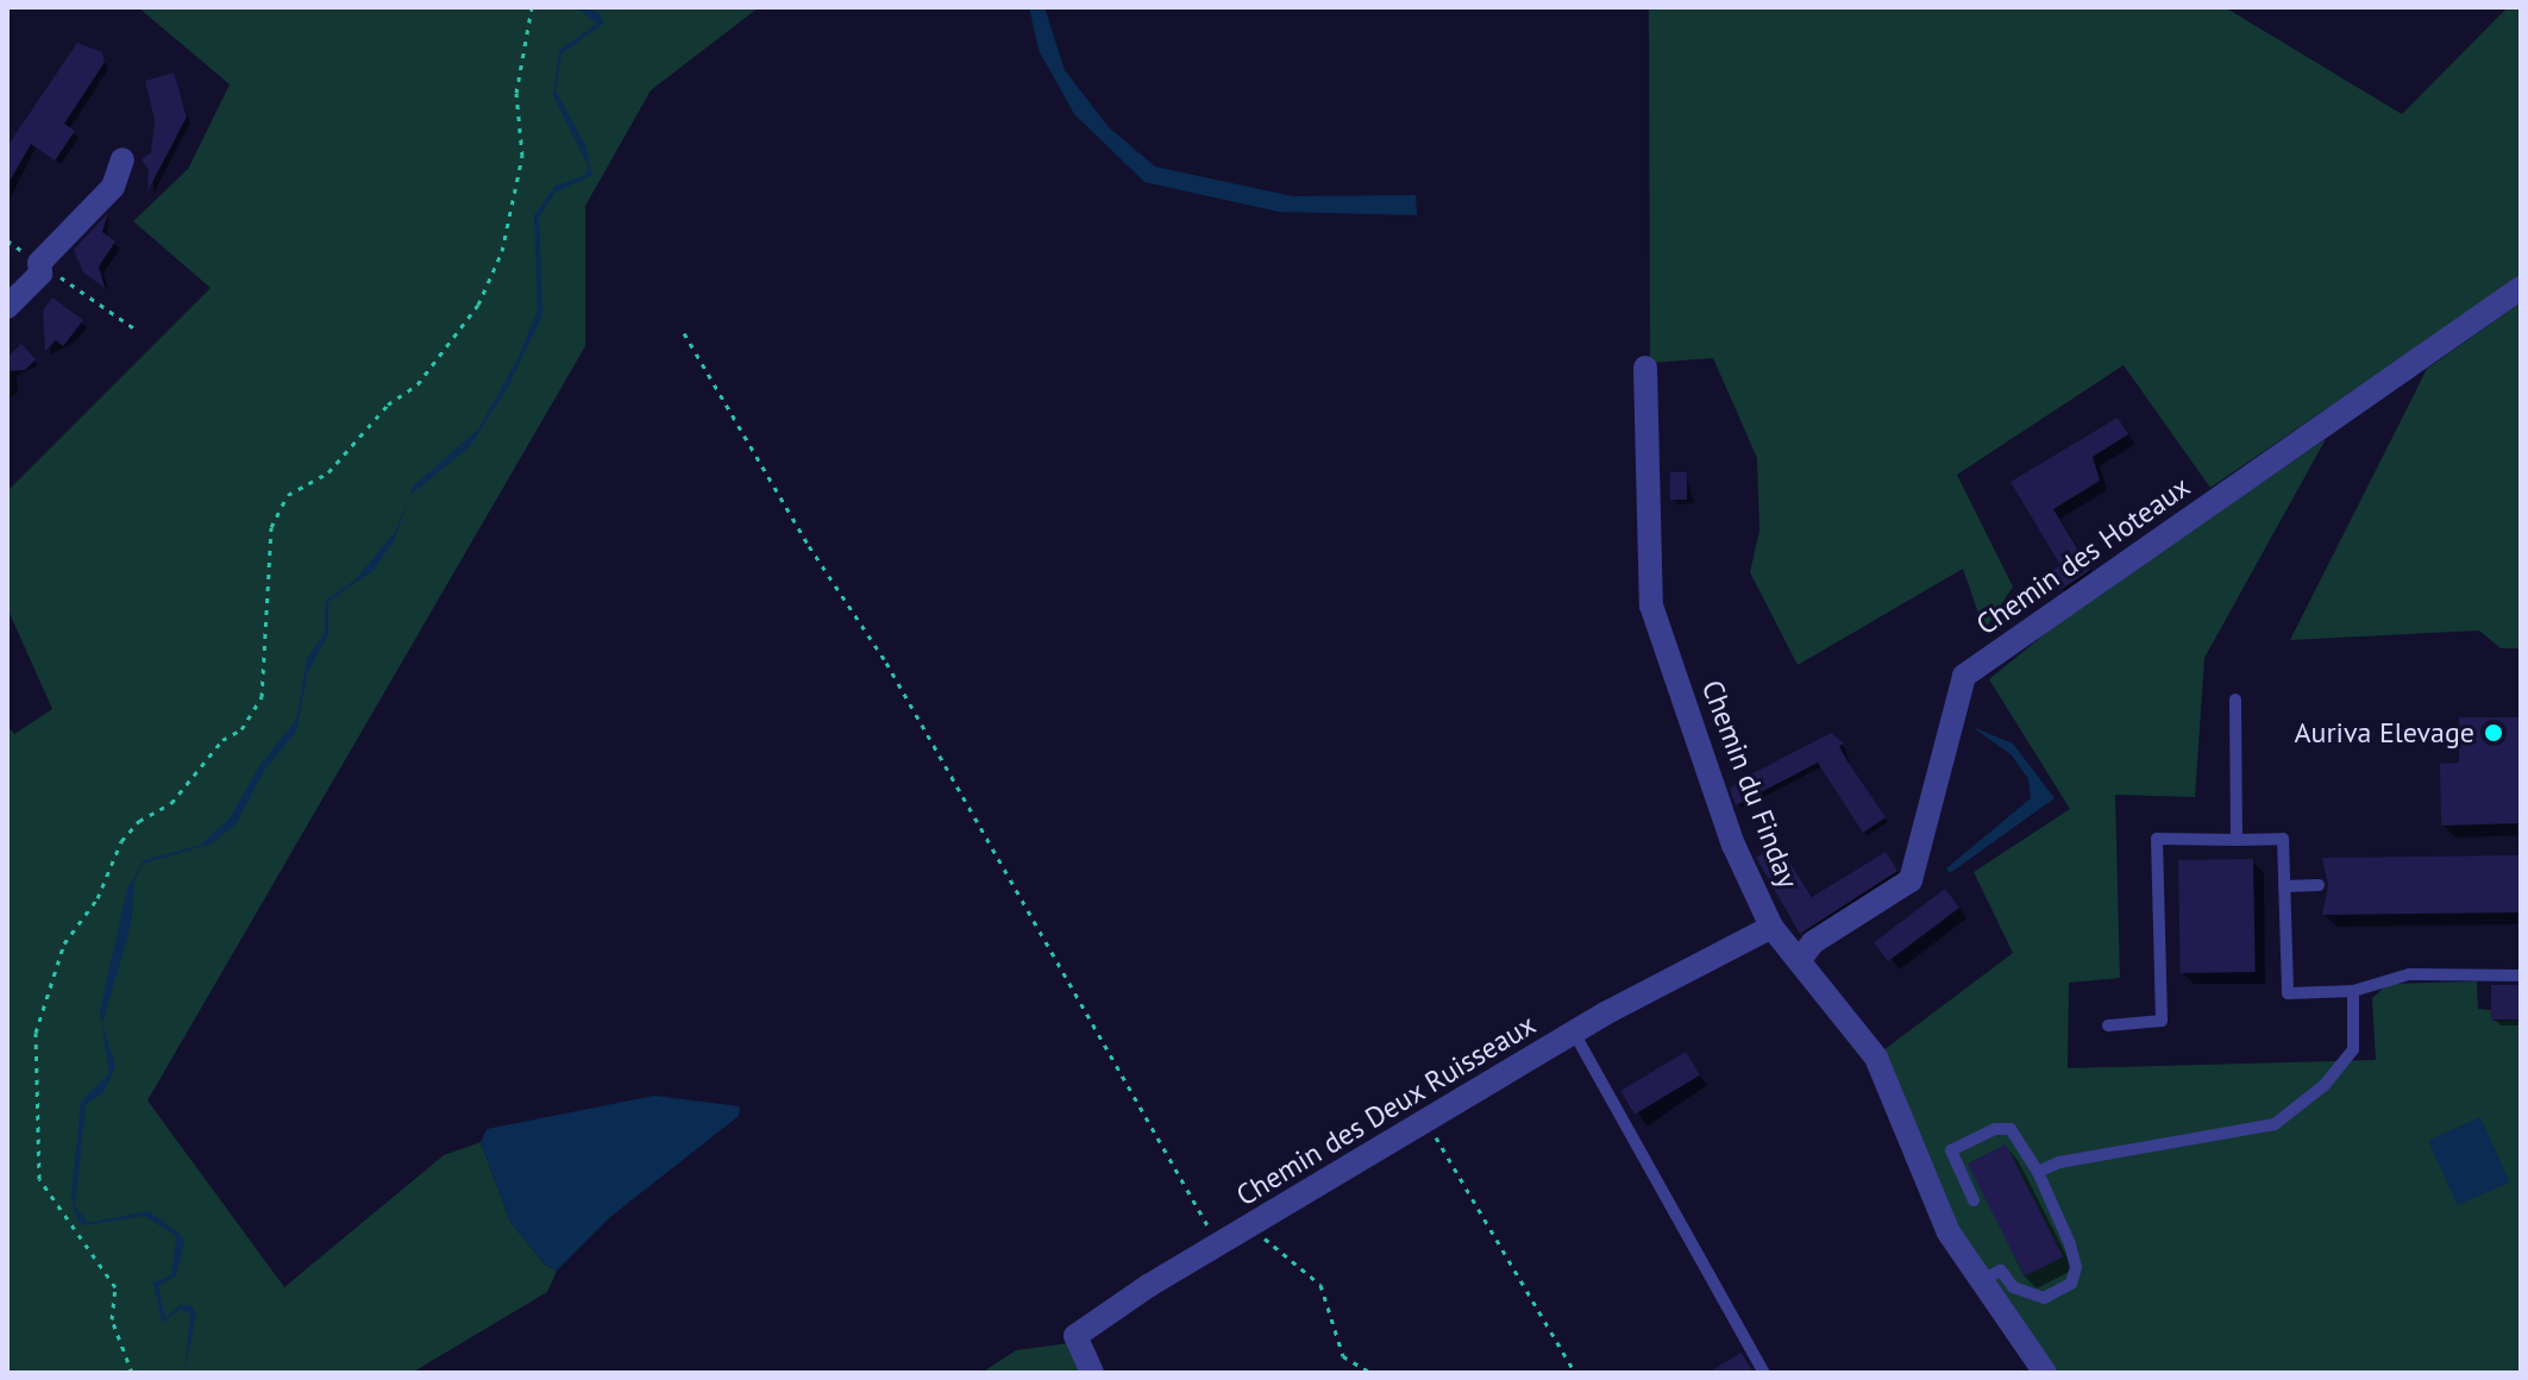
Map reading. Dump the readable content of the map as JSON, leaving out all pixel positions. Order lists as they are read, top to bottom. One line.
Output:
{"streets":{"street":["Chemin des Hoteaux","Chemin du Finday","Chemin des Deux Ruisseaux"]},"crossings":[["Chemin des Hoteaux","Chemin du Finday"],["Chemin du Finday","Chemin des Deux Ruisseaux"]],"places":["Auriva Elevage"]}
